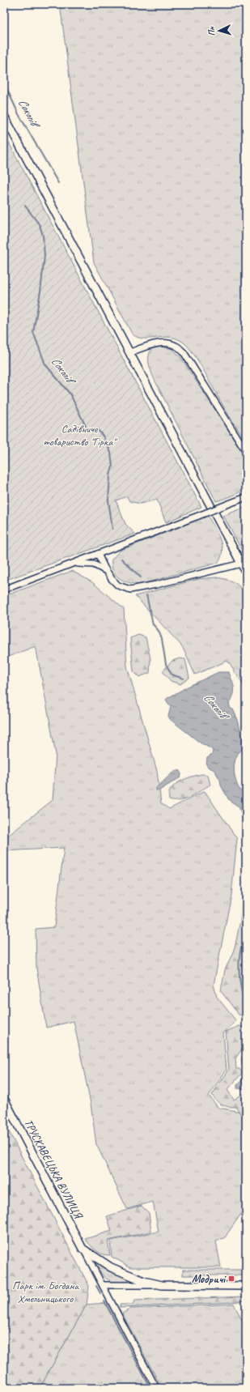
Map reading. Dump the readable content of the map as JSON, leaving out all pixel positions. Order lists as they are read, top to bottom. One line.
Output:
{"streets":{"main road":["ТРУСКАВЕЦЬКА ВУЛИЦЯ"]},"water":["Соколів"],"parks":["Садівниче товариство \"Гірка\"","Парк ім. Богдана Хмельницького"],"places":{"transit":["Модричі"]},"north":"left"}
